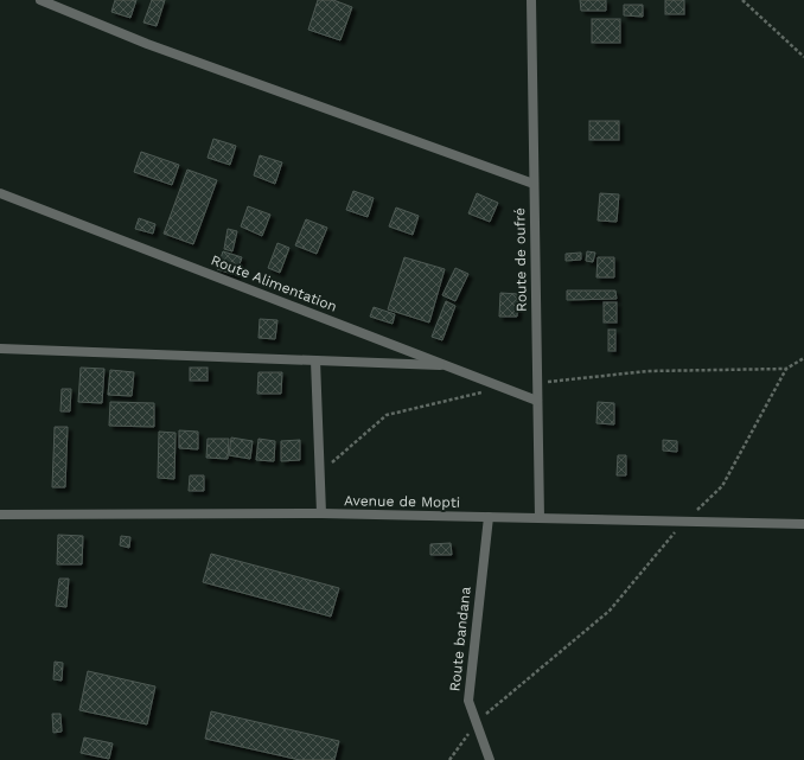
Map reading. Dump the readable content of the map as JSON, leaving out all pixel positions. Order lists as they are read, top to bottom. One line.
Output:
{"streets":{"street":["Route de oufré","Route Alimentation","Avenue de Mopti","Route bandana"]},"crossings":[["Route de oufré","Route Alimentation"],["Route de oufré","Avenue de Mopti"],["Avenue de Mopti","Route bandana"]]}
